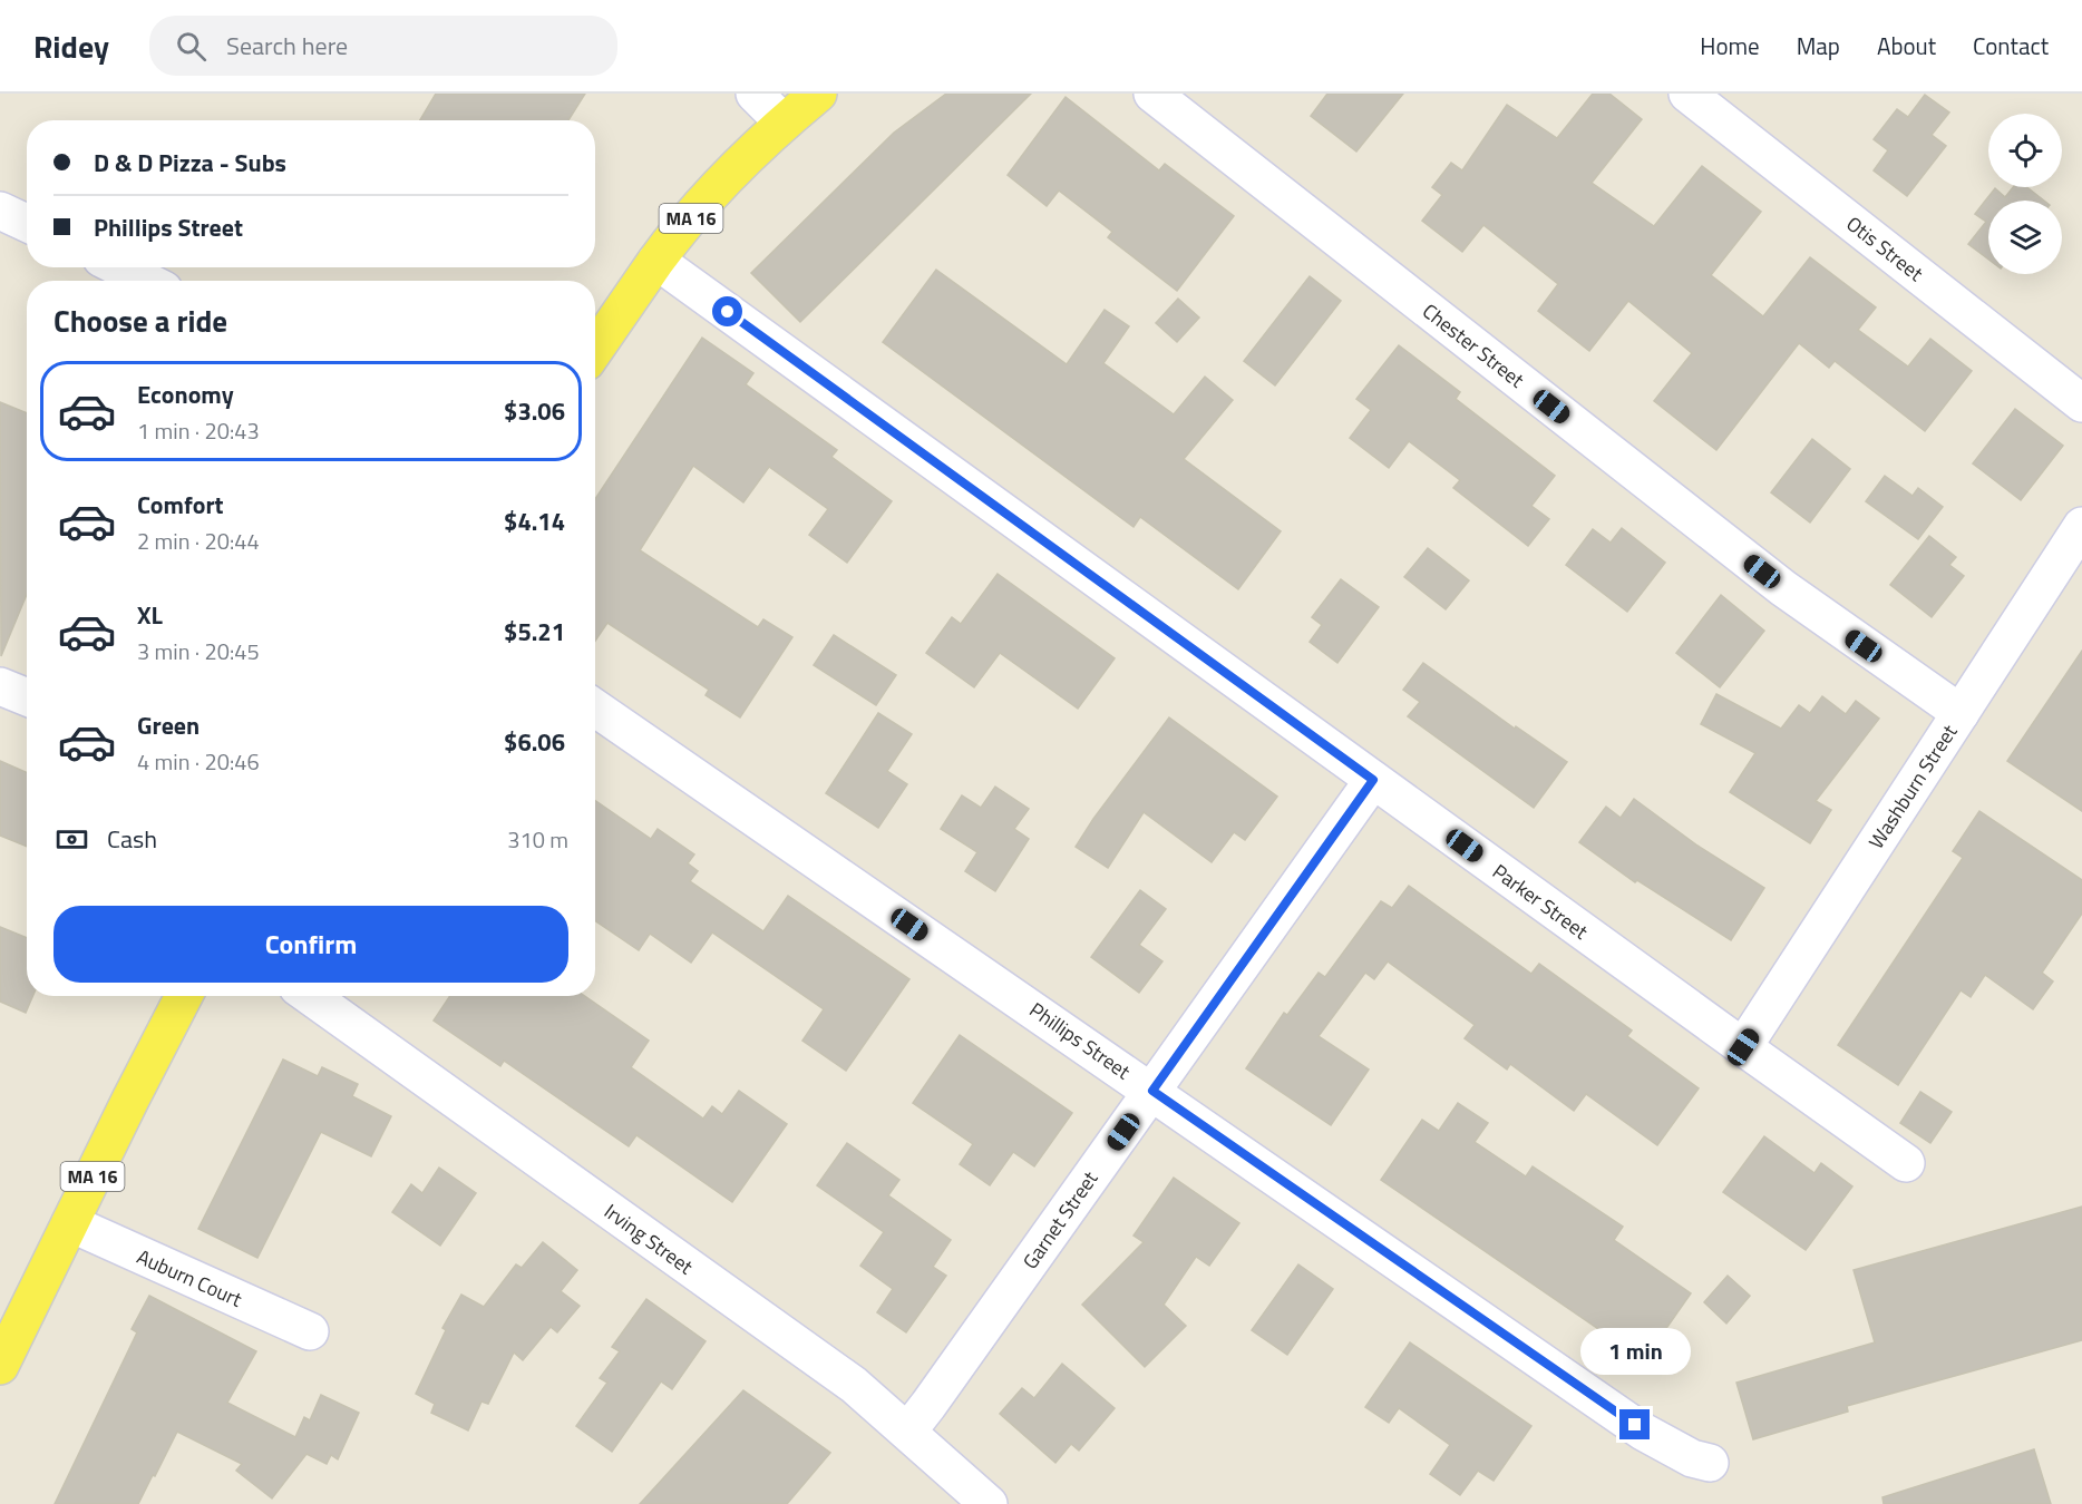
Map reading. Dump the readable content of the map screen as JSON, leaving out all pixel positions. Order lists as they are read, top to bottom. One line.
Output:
{"streets":{"main road":["MA 16"],"street":["Otis Street","Chester Street","Washburn Street","Parker Street","Phillips Street","Garnet Street","Irving Street","Auburn Court"]},"crossings":[["MA 16","Parker Street"],["MA 16","Auburn Court"],["Chester Street","Washburn Street"],["Washburn Street","Parker Street"],["Parker Street","Garnet Street"],["Phillips Street","Garnet Street"],["Garnet Street","Irving Street"]],"page":{"header":"Ridey","search":"Search here","nav":["Home","Map","About","Contact"],"banner":["D & D Pizza - Subs","Phillips Street"],"heading":"Choose a ride","list":[{"name":"Economy","note":"1 min · 20:43","value":"$3.06"},{"name":"Comfort","note":"2 min · 20:44","value":"$4.14"},{"name":"XL","note":"3 min · 20:45","value":"$5.21"},{"name":"Green","note":"4 min · 20:46","value":"$6.06"}],"pay":["Cash","310 m"],"buttons":"Confirm","bubble":"1 min"}}
